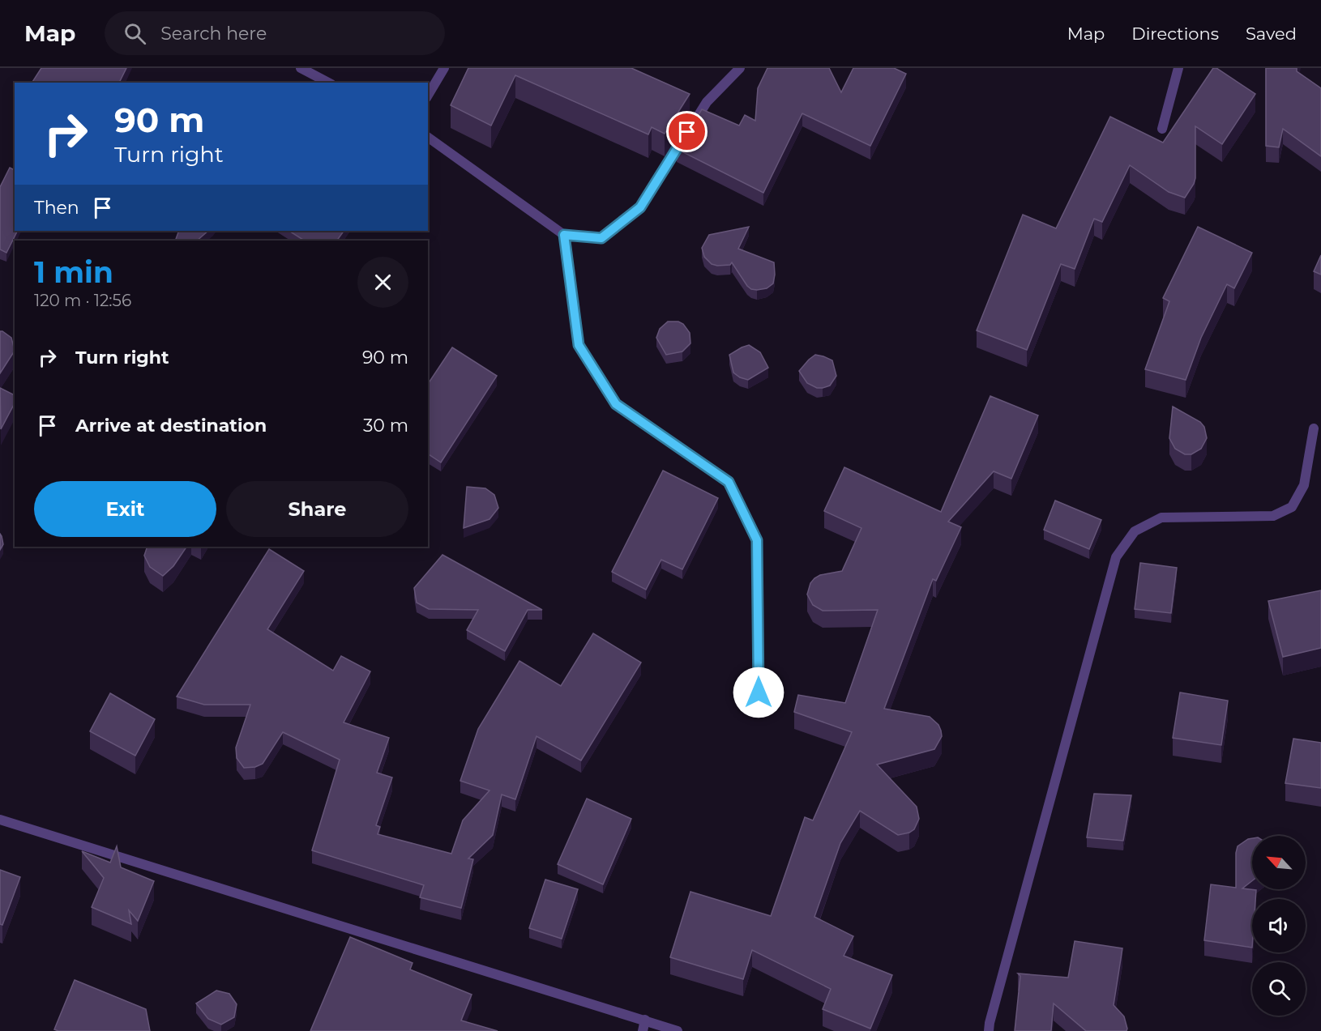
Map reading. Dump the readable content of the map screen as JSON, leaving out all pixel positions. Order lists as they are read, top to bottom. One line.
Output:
{"north":"top left","page":{"header":"Map","search":"Search here","nav":["Map","Directions","Saved"],"turn":["90 m","Turn right"],"then":"Then","heading":["1 min","120 m · 12:56"],"list":[{"name":"Turn right","value":"90 m"},{"name":"Arrive at destination","value":"30 m"}],"buttons":["Exit","Share"]}}
